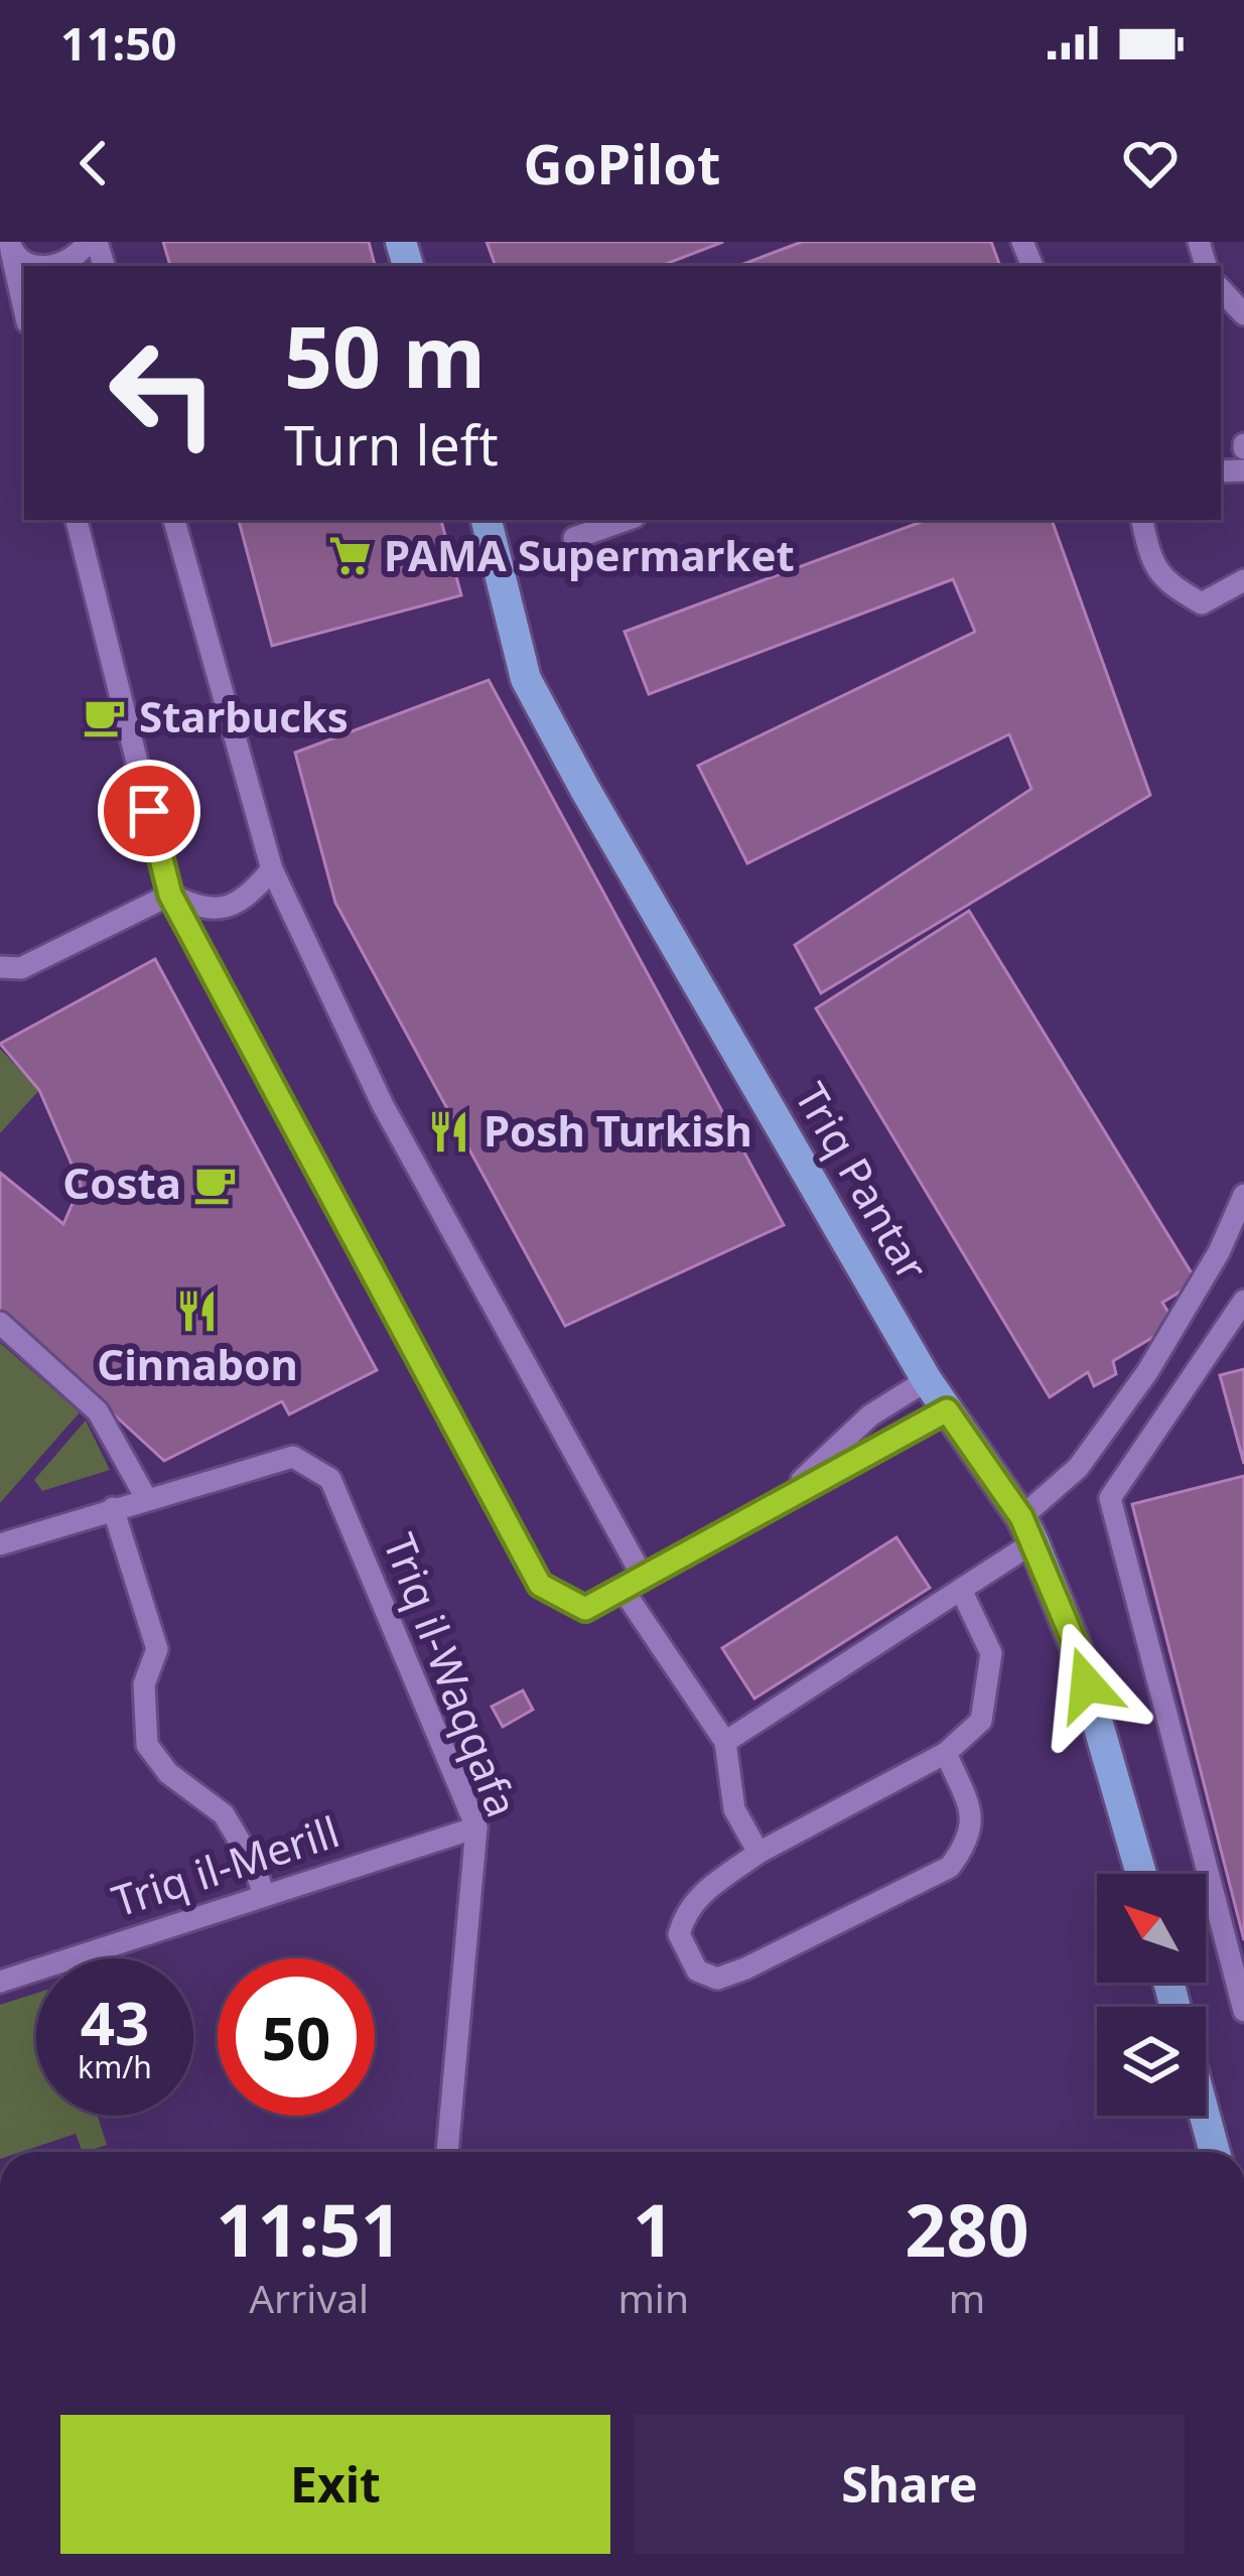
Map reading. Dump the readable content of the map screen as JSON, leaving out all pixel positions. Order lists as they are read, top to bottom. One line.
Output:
{"streets":{"main road":["Triq Pantar"],"street":["Triq il-Waqqafa","Triq il-Merill"]},"crossings":[["Triq il-Waqqafa","Triq il-Merill"]],"places":{"supermarket":["PAMA Supermarket"],"cafe":["Starbucks","Costa"],"restaurant":["Posh Turkish","Cinnabon"]},"north":"top left","page":{"status":"11:50","header":"GoPilot","turn":["50 m","Turn left"],"speed":"43 km/h","limit":"50","eta":["11:51","Arrival","1","min","280","m"],"buttons":["Exit","Share"]}}
